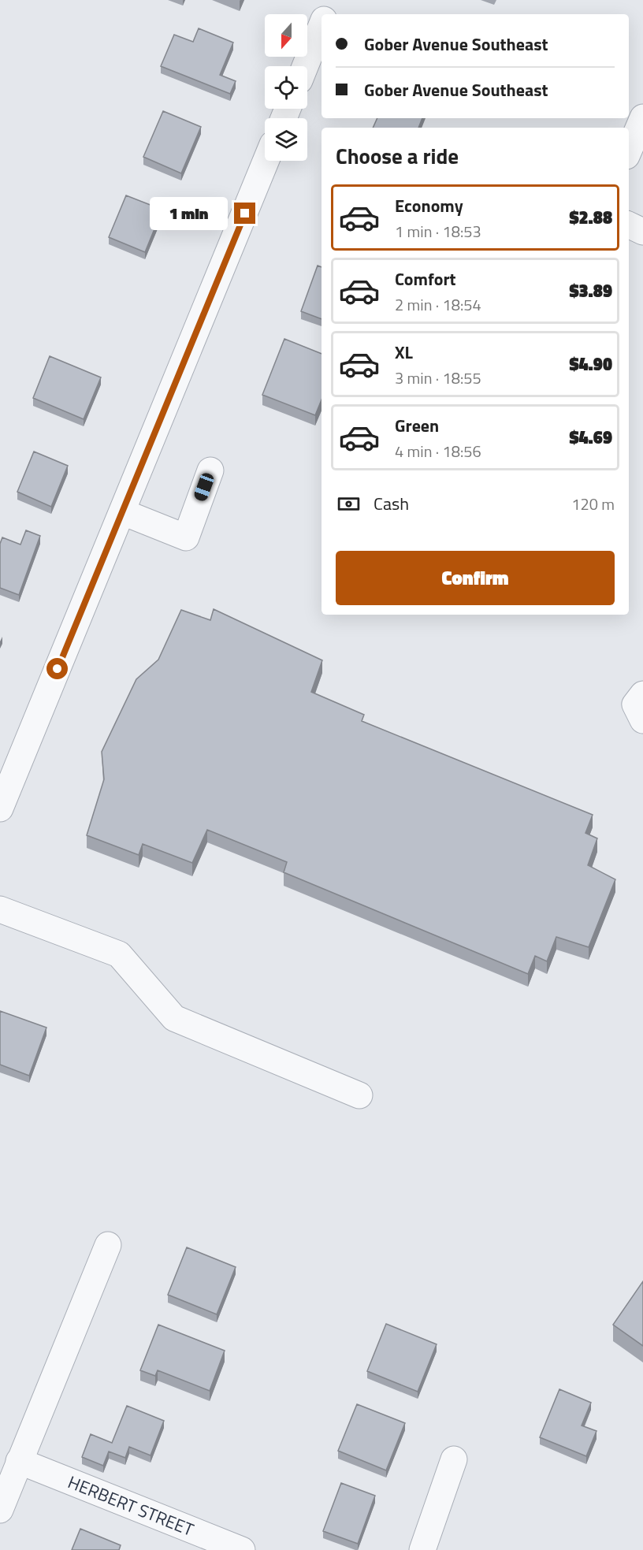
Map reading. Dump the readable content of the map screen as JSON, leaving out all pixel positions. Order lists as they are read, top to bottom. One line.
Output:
{"streets":{"street":["HERBERT STREET"]},"north":"bottom","page":{"banner":["Gober Avenue Southeast","Gober Avenue Southeast"],"heading":"Choose a ride","list":[{"name":"Economy","note":"1 min · 18:53","value":"$2.88"},{"name":"Comfort","note":"2 min · 18:54","value":"$3.89"},{"name":"XL","note":"3 min · 18:55","value":"$4.90"},{"name":"Green","note":"4 min · 18:56","value":"$4.69"}],"bubble":"1 min","pay":["Cash","120 m"],"buttons":"Confirm"}}
